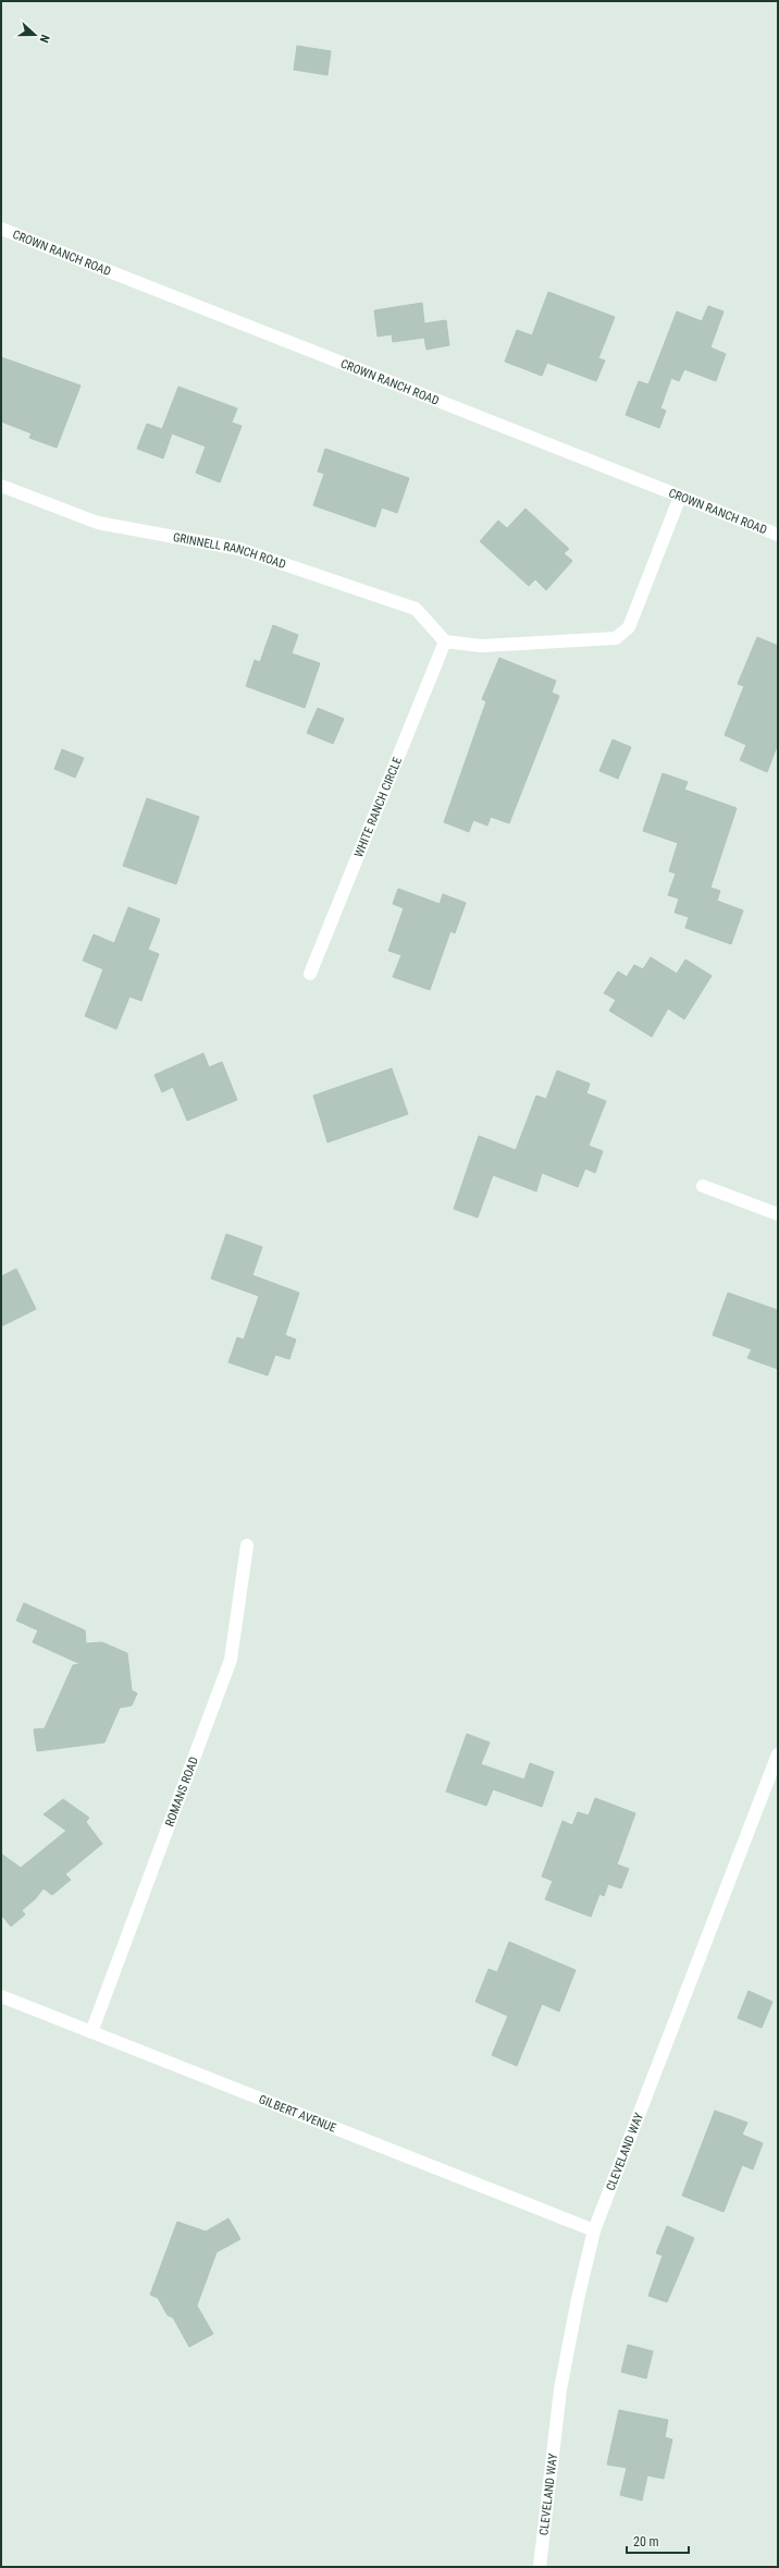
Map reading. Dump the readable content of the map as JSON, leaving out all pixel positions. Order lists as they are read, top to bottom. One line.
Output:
{"streets":{"street":["CROWN RANCH ROAD","GRINNELL RANCH ROAD","WHITE RANCH CIRCLE","ROMANS ROAD","GILBERT AVENUE","CLEVELAND WAY"]},"crossings":[["GRINNELL RANCH ROAD","WHITE RANCH CIRCLE"],["ROMANS ROAD","GILBERT AVENUE"],["GILBERT AVENUE","CLEVELAND WAY"]],"scale_bar":"20 m","north":"right"}
